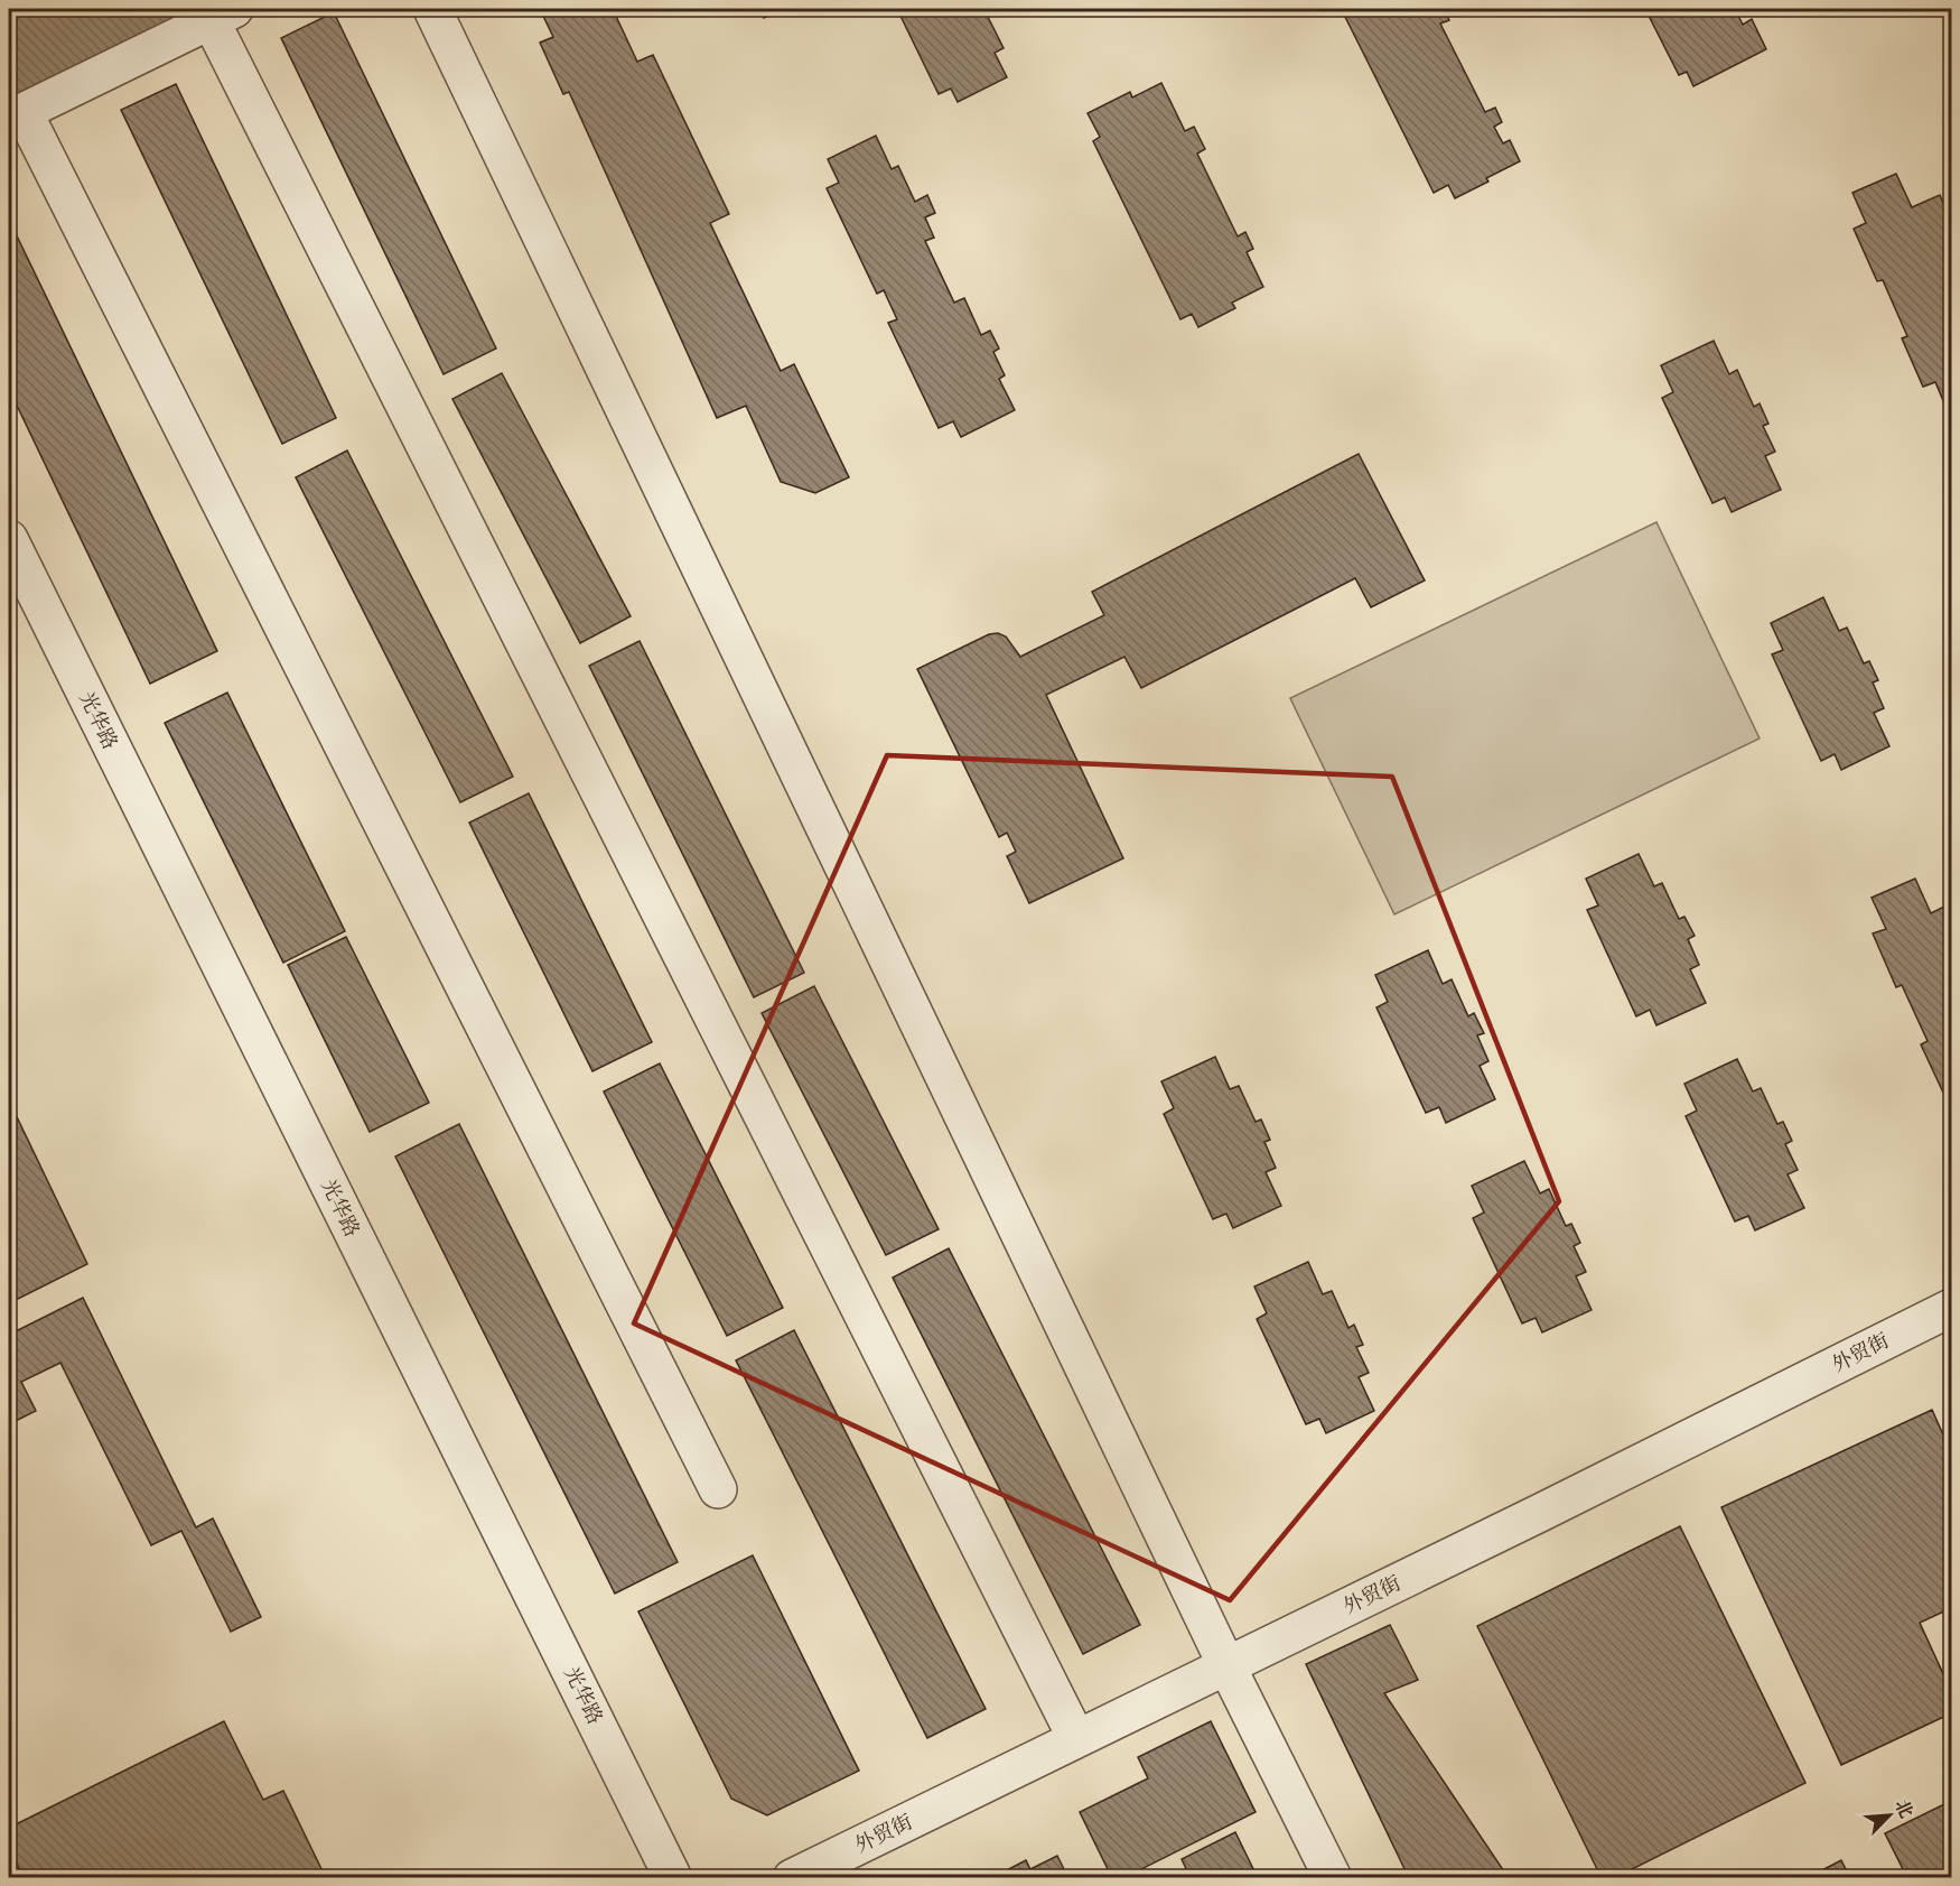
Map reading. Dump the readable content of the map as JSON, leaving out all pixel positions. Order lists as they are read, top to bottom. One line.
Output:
{"streets":{"street":["光华路","外贸街"]},"north":"top right"}
